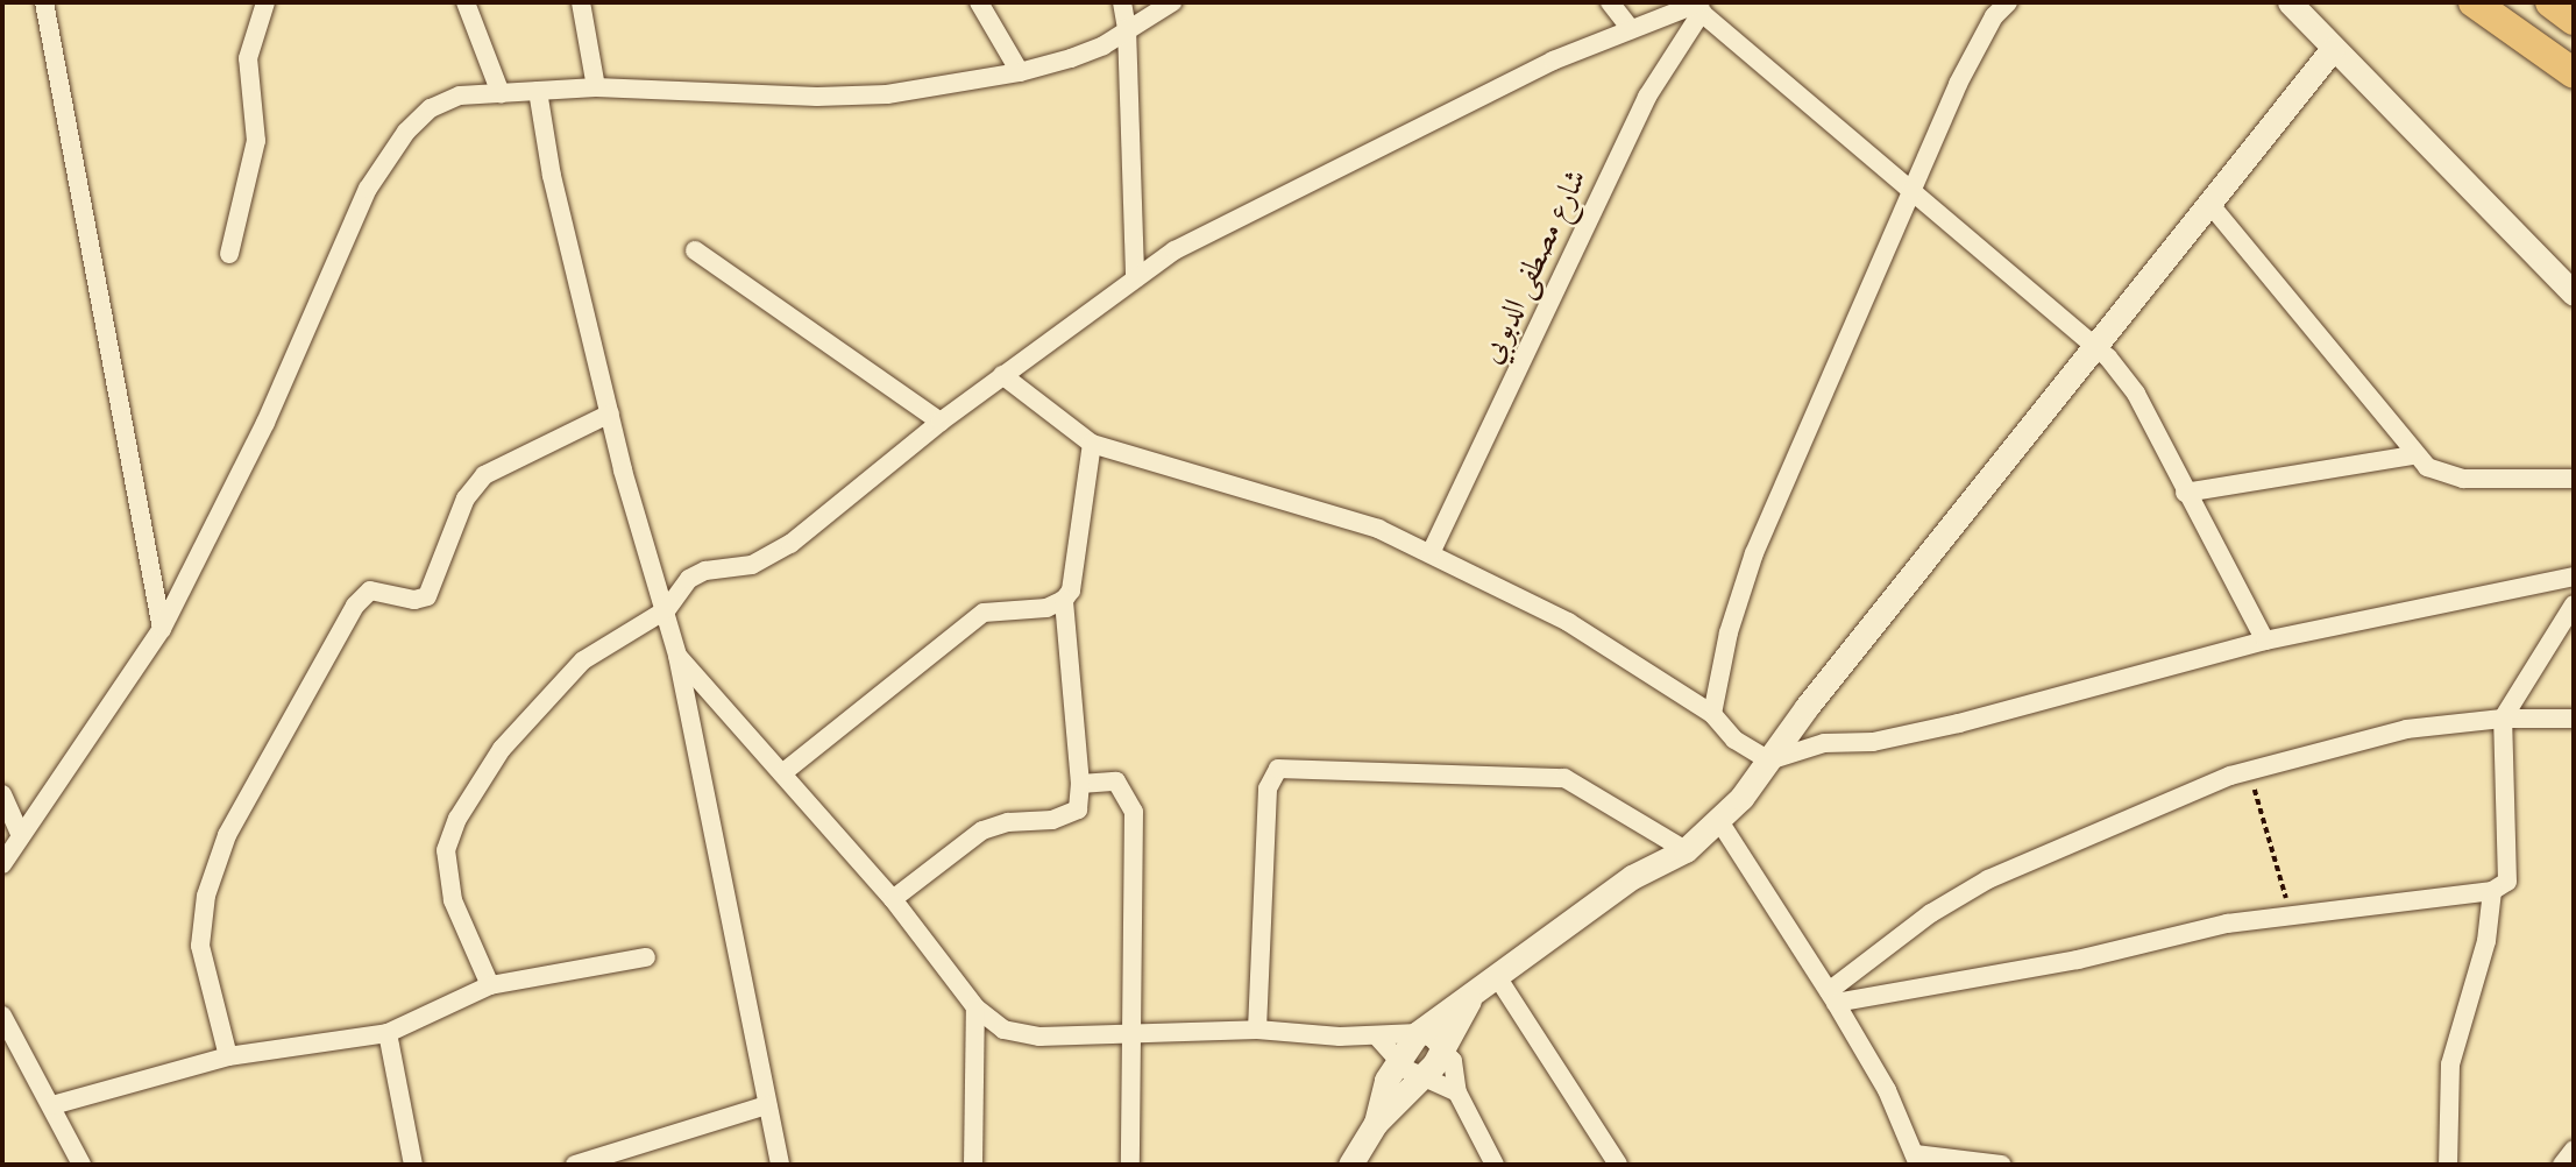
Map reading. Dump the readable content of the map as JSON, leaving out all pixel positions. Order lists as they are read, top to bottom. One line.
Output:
{"streets":{"street":["شارع مصطفى الدبوبي"]}}
